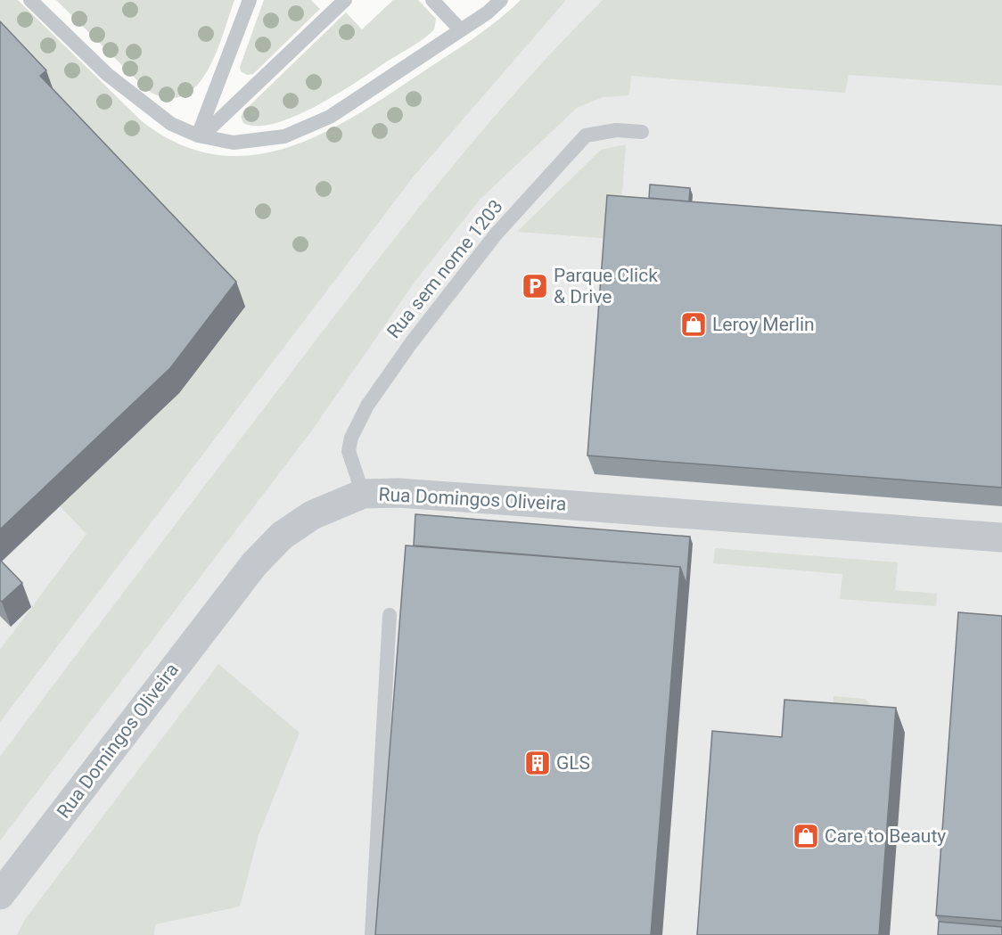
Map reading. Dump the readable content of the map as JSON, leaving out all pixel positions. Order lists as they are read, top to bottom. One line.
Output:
{"streets":{"street":["Rua Domingos Oliveira"],"lane":["Rua sem nome 1203"]},"crossings":[["Rua sem nome 1203","Rua Domingos Oliveira"]],"places":{"parking":["Parque Click & Drive"],"shop":["Leroy Merlin","Care to Beauty"],"building":["GLS"]}}
